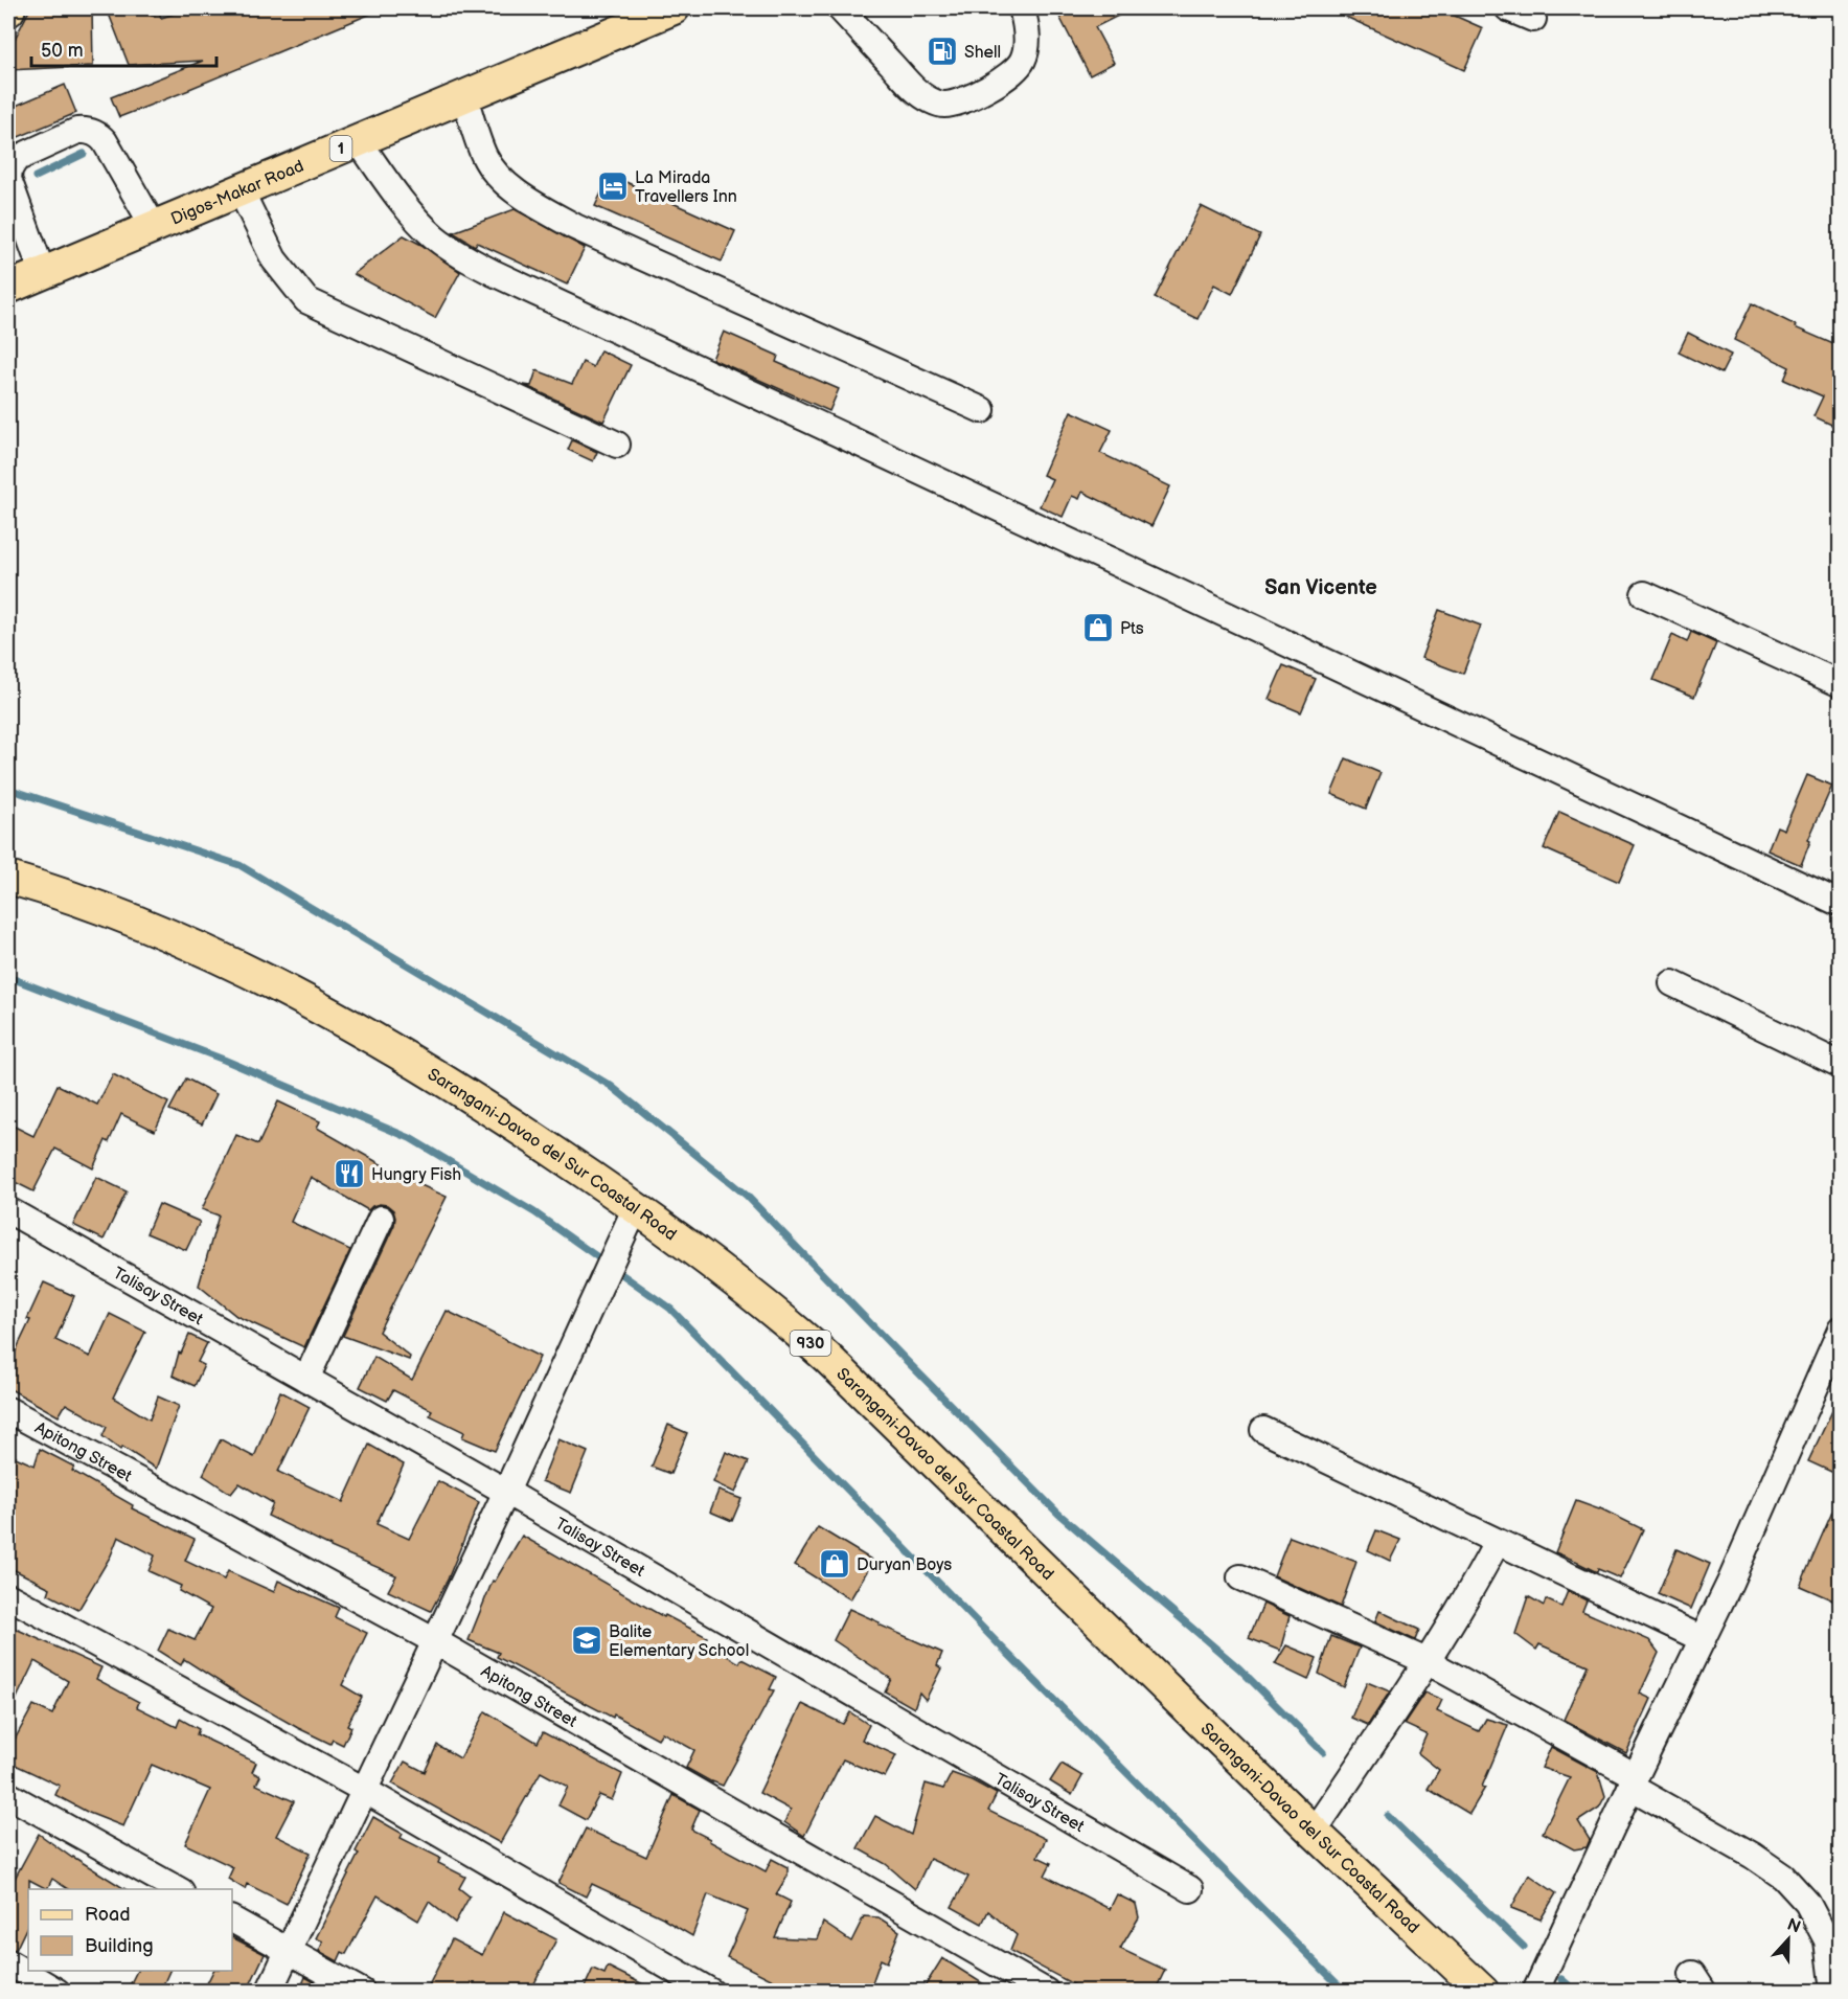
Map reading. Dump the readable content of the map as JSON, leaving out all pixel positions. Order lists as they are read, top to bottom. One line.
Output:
{"streets":{"main road":["1","Digos-Makar Road","Sarangani-Davao del Sur Coastal Road","930"],"street":["Talisay Street","Apitong Street"]},"districts":["San Vicente"],"places":{"fuel station":["Shell"],"hotel":["La Mirada Travellers Inn"],"shop":["Pts","Duryan Boys"],"restaurant":["Hungry Fish"],"school or university":["Balite Elementary School"]},"legend":["Road","Building"],"scale_bar":"50 m","north":"top"}
